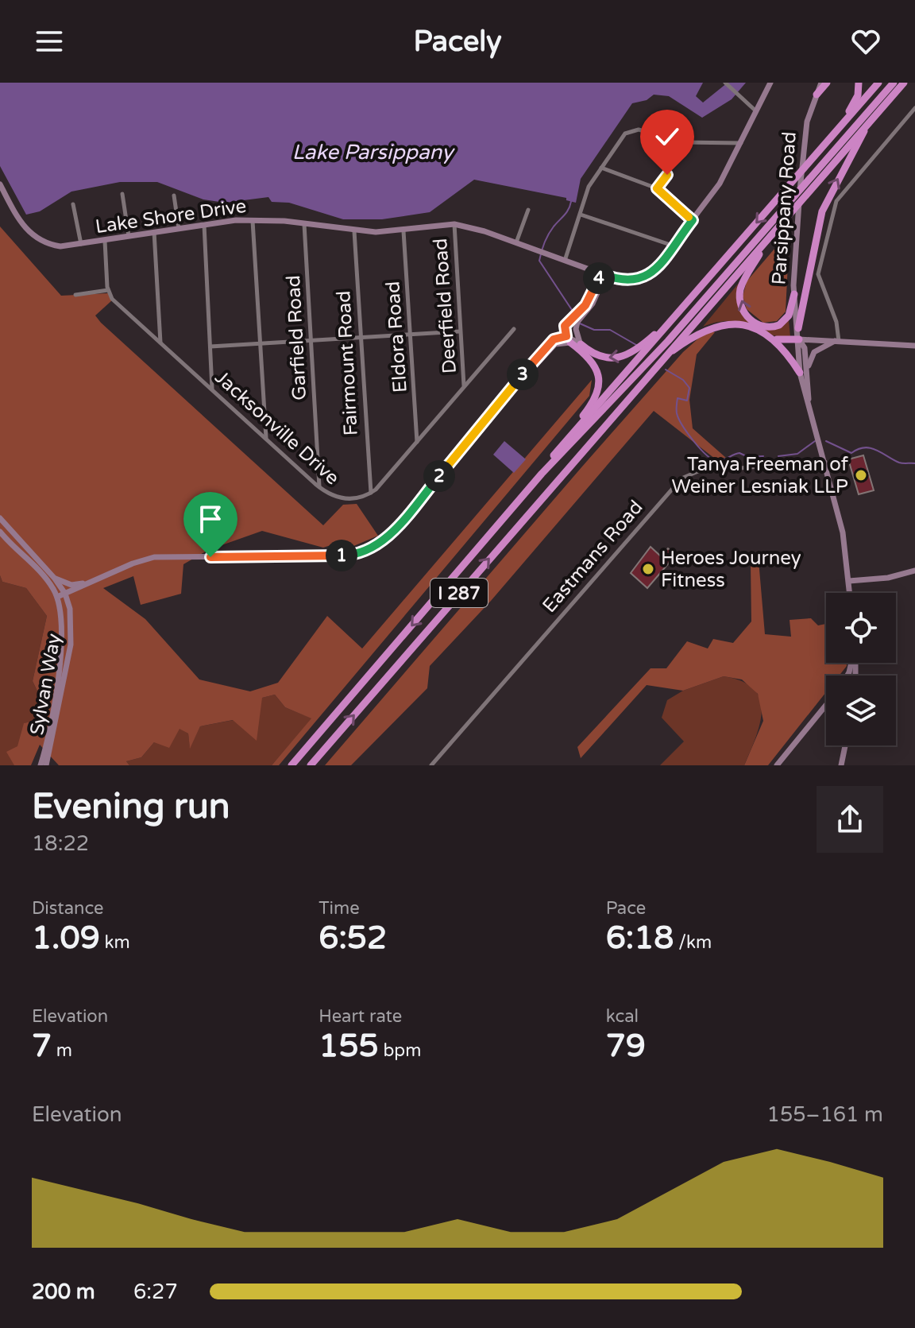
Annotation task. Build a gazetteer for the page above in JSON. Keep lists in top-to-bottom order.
{
  "streets": {
    "highway": ["I 287"],
    "street": [
      "Parsippany Road",
      "Lake Shore Drive",
      "Deerfield Road",
      "Eldora Road",
      "Garfield Road",
      "Fairmount Road",
      "Jacksonville Drive",
      "Eastmans Road",
      "Sylvan Way"
    ]
  },
  "crossings": [
    ["Parsippany Road", "Eastmans Road"],
    ["Lake Shore Drive", "Deerfield Road"],
    ["Lake Shore Drive", "Eldora Road"],
    ["Lake Shore Drive", "Garfield Road"],
    ["Lake Shore Drive", "Fairmount Road"],
    ["Garfield Road", "Jacksonville Drive"],
    ["Fairmount Road", "Jacksonville Drive"]
  ],
  "water": ["Lake Parsippany"],
  "places": ["Tanya Freeman of Weiner Lesniak LLP", "Heroes Journey Fitness"],
  "page": {
    "header": "Pacely",
    "pins": [
      "4",
      "3",
      "2",
      "1"
    ],
    "heading": ["Evening run", "18:22"],
    "stats": [
      ["Distance", "1.09 km"],
      ["Time", "6:52"],
      ["Pace", "6:18 /km"],
      ["Elevation", "7 m"],
      ["Heart rate", "155 bpm"],
      ["kcal", "79"]
    ],
    "chart": ["Elevation", "155–161 m"],
    "list": [
      {
        "name": "200 m",
        "note": "6:27"
      }
    ]
  }
}
